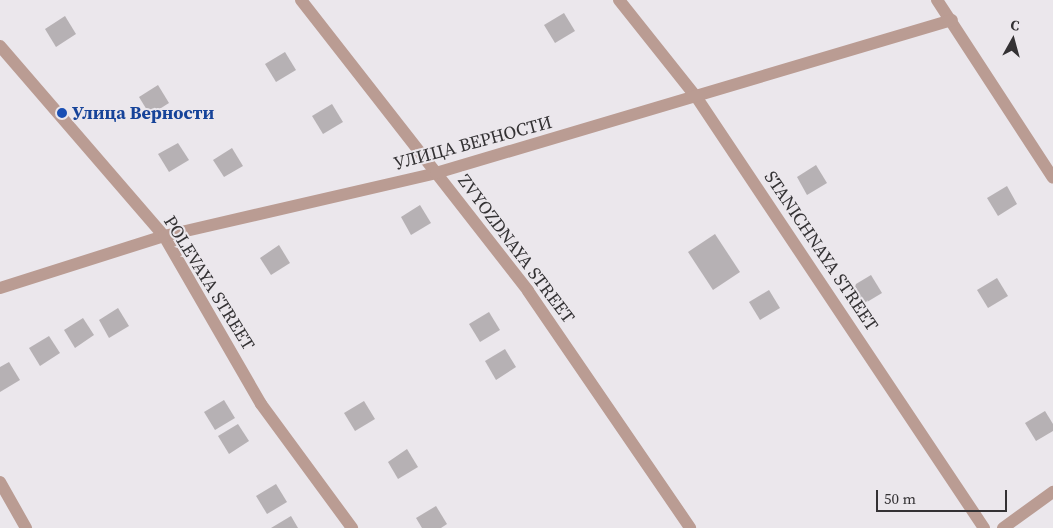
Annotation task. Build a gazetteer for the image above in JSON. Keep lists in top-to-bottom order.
{
  "streets": {
    "street": [
      "УЛИЦА ВЕРНОСТИ",
      "ZVYOZDNAYA STREET",
      "STANICHNAYA STREET",
      "POLEVAYA STREET"
    ]
  },
  "crossings": [
    ["УЛИЦА ВЕРНОСТИ", "ZVYOZDNAYA STREET"],
    ["УЛИЦА ВЕРНОСТИ", "STANICHNAYA STREET"],
    ["УЛИЦА ВЕРНОСТИ", "POLEVAYA STREET"]
  ],
  "places": ["Улица Верности"],
  "scale_bar": "50 m",
  "north": "top"
}
